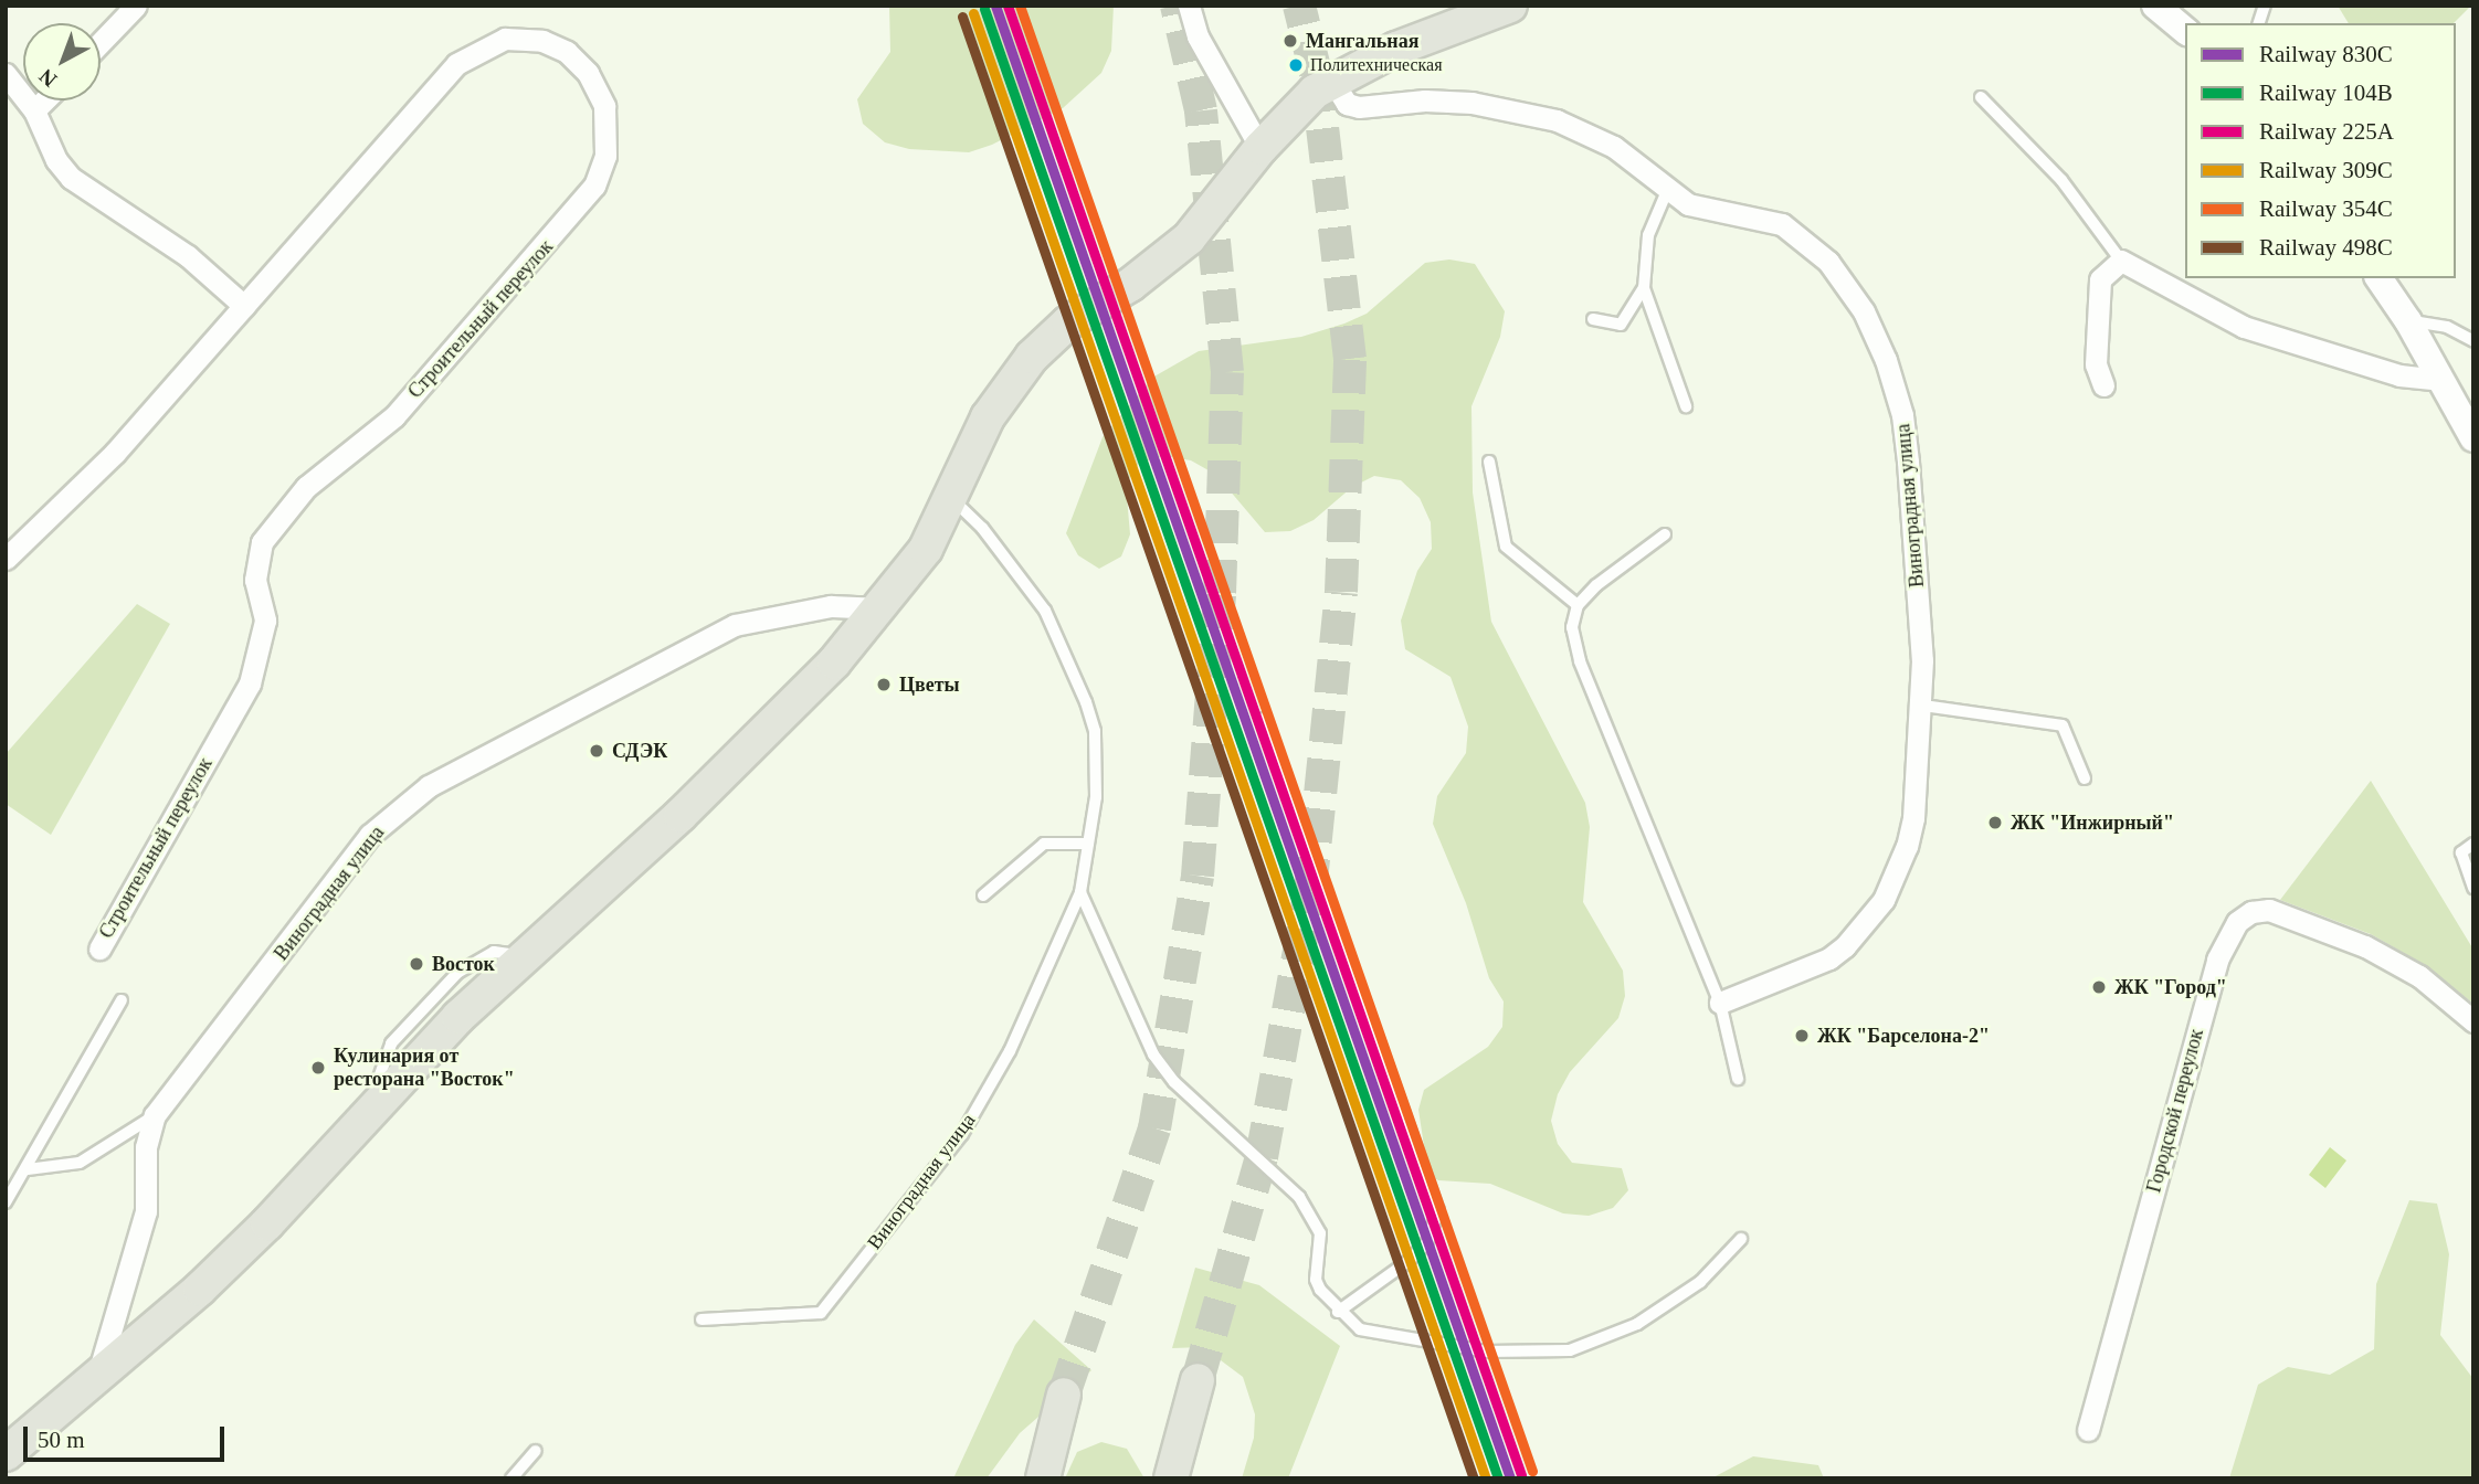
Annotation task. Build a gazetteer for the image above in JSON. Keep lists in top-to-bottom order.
{
  "streets": {
    "street": ["Строительный переулок", "Виноградная улица", "Городской переулок"]
  },
  "places": [
    "Мангальная",
    "Политехническая",
    "Цветы",
    "СДЭК",
    "ЖК \"Инжирный\"",
    "Восток",
    "ЖК \"Город\"",
    "ЖК \"Барселона-2\"",
    "Кулинария от ресторана \"Восток\""
  ],
  "lines": [
    "rail line 830С",
    "rail line 225А",
    "rail line 354С",
    "rail line 104В",
    "rail line 309С",
    "rail line 498С"
  ],
  "legend": [
    "Railway 830С",
    "Railway 104В",
    "Railway 225А",
    "Railway 309С",
    "Railway 354С",
    "Railway 498С"
  ],
  "scale_bar": "50 m",
  "north": "bottom left"
}
